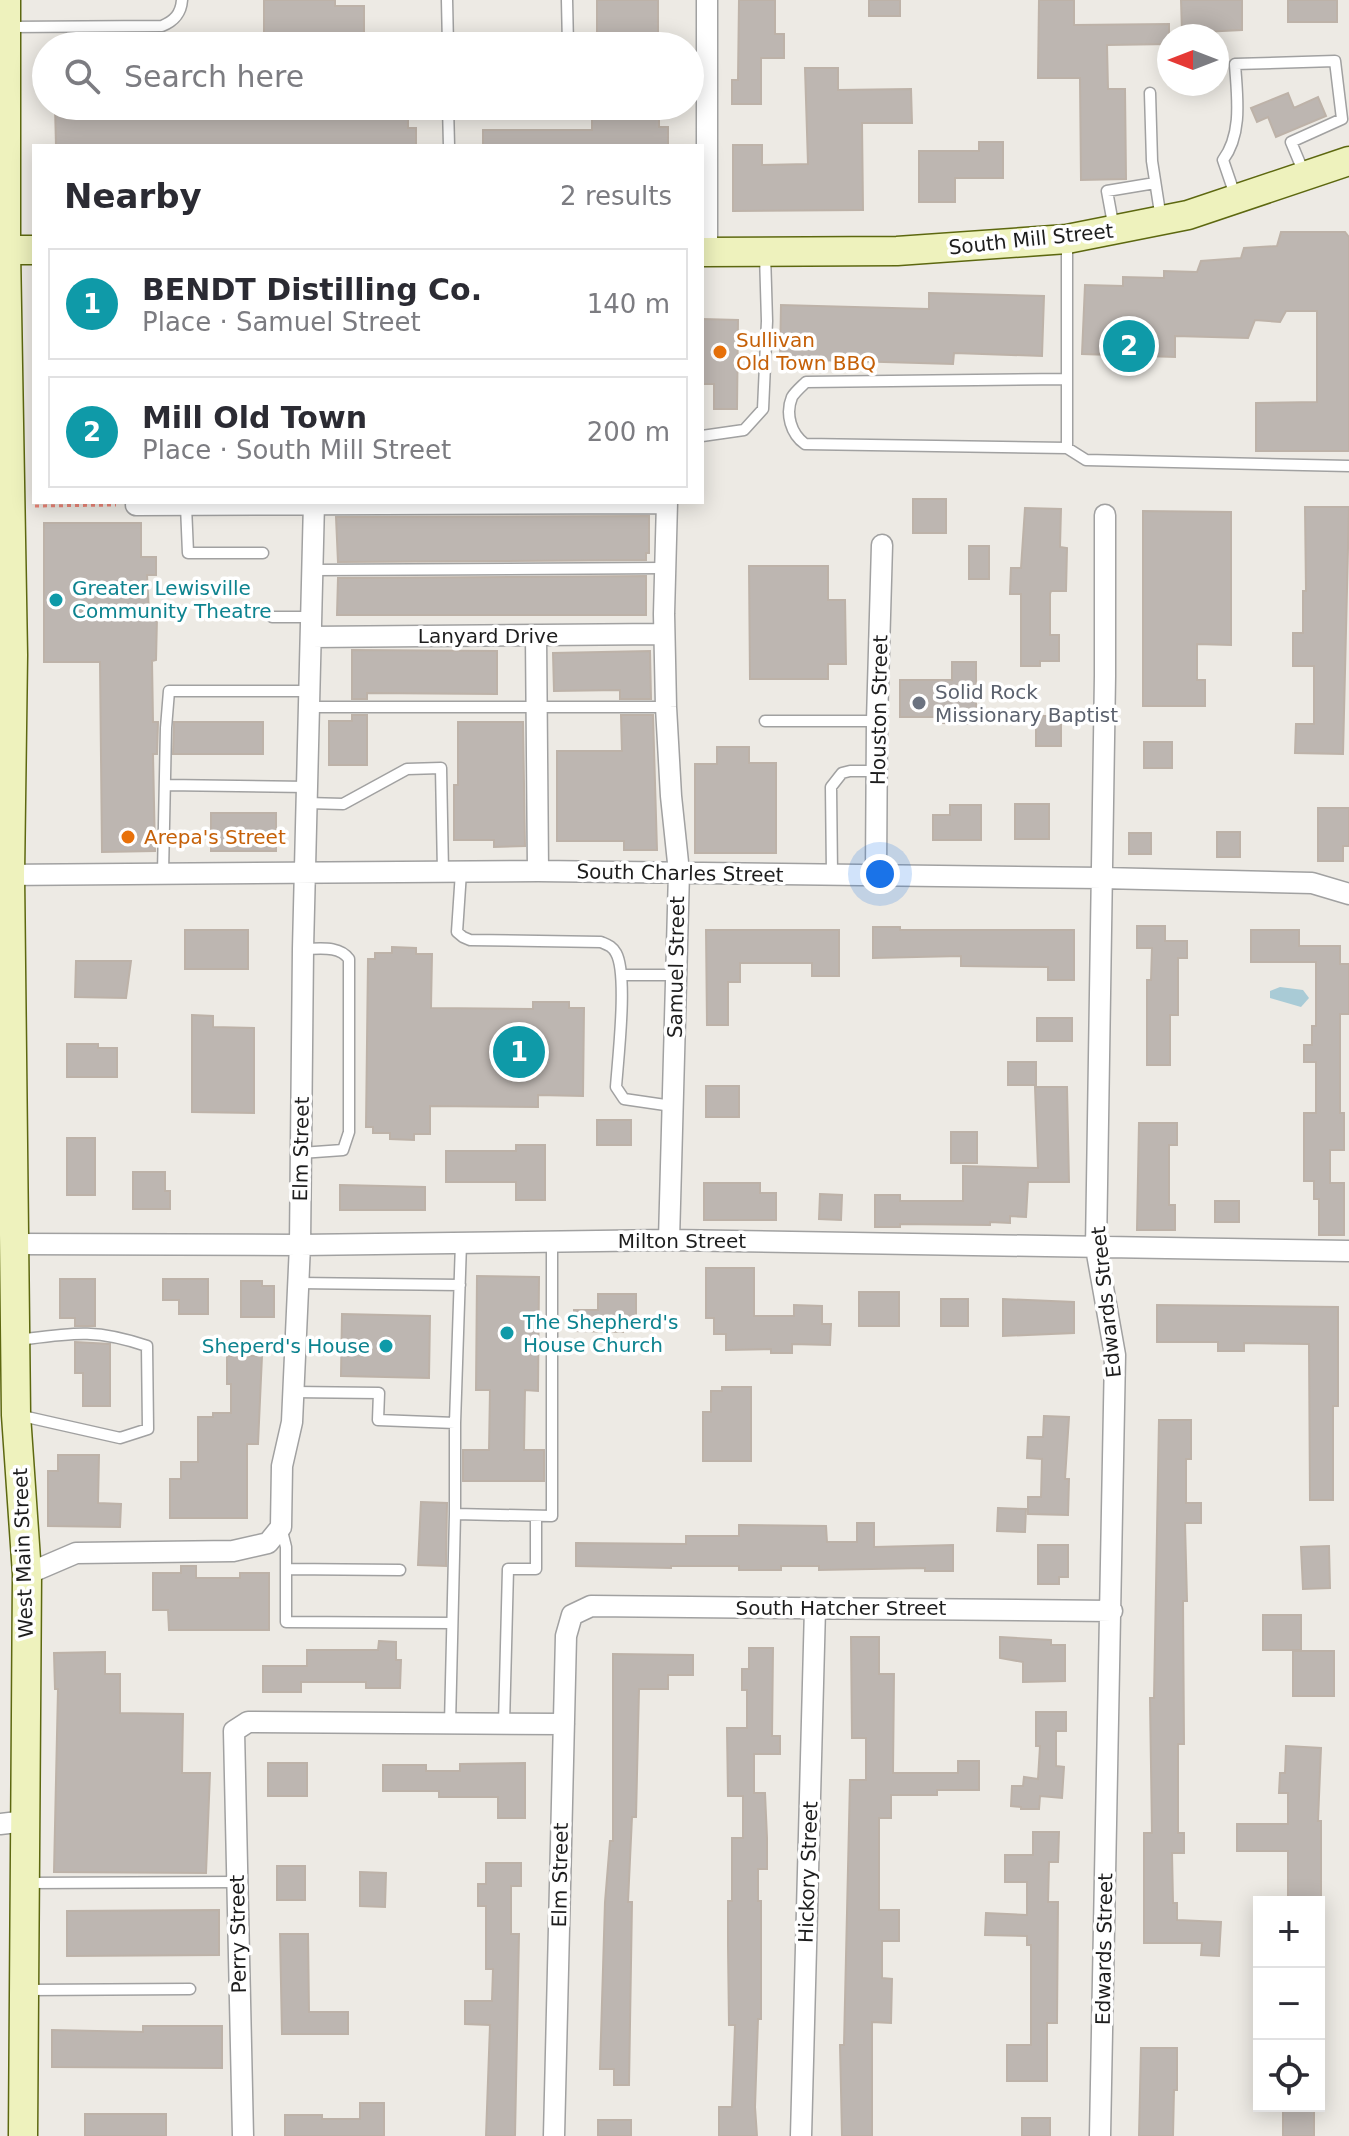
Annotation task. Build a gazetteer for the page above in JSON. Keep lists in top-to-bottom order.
{
  "streets": {
    "main road": ["South Mill Street", "West Main Street"],
    "street": [
      "Lanyard Drive",
      "Houston Street",
      "South Charles Street",
      "Samuel Street",
      "Elm Street",
      "Milton Street",
      "Edwards Street",
      "South Hatcher Street",
      "Hickory Street",
      "Perry Street"
    ]
  },
  "crossings": [
    ["Lanyard Drive", "Samuel Street"],
    ["Lanyard Drive", "Elm Street"],
    ["Houston Street", "South Charles Street"],
    ["South Charles Street", "Samuel Street"],
    ["South Charles Street", "Elm Street"],
    ["South Charles Street", "Edwards Street"],
    ["South Charles Street", "West Main Street"],
    ["Samuel Street", "Milton Street"],
    ["Elm Street", "Milton Street"],
    ["Elm Street", "South Hatcher Street"],
    ["Milton Street", "Edwards Street"],
    ["Milton Street", "West Main Street"],
    ["Edwards Street", "South Hatcher Street"],
    ["South Hatcher Street", "Hickory Street"]
  ],
  "places": [
    "Sullivan Old Town BBQ",
    "Greater Lewisville Community Theatre",
    "Solid Rock Missionary Baptist",
    "Arepa's Street",
    "The Shepherd's House Church",
    "Sheperd's House"
  ],
  "north": "left",
  "page": {
    "search": "Search here",
    "heading": ["Nearby", "2 results"],
    "list": [
      {
        "mark": "1",
        "name": "BENDT Distilling Co.",
        "note": "Place · Samuel Street",
        "value": "140 m"
      },
      {
        "mark": "2",
        "name": "Mill Old Town",
        "note": "Place · South Mill Street",
        "value": "200 m"
      }
    ],
    "pins": ["2", "1"],
    "map_buttons": ["+", "−"]
  }
}
